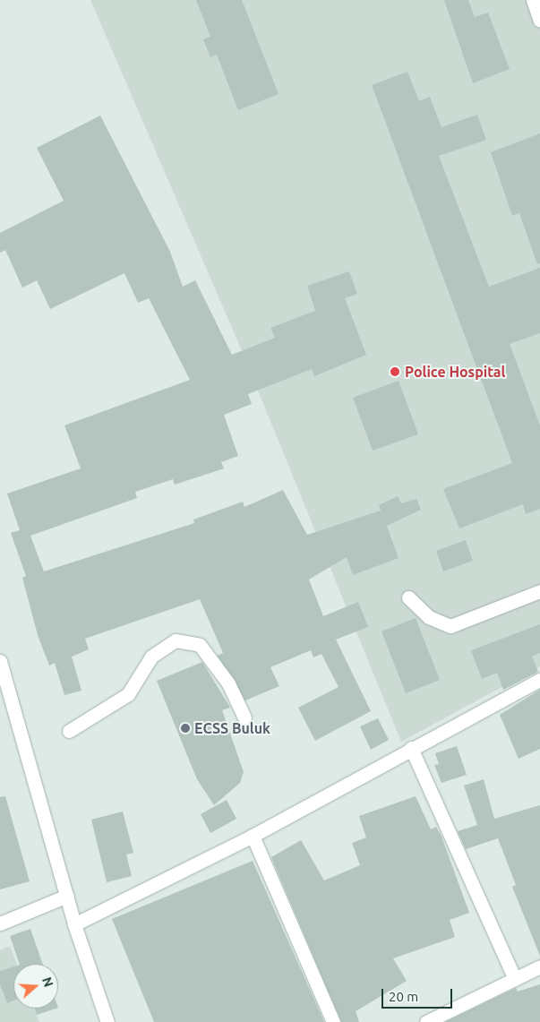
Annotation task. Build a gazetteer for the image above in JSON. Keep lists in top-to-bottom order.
{
  "places": ["Police Hospital", "ECSS Buluk"],
  "scale_bar": "20 m",
  "north": "right"
}
